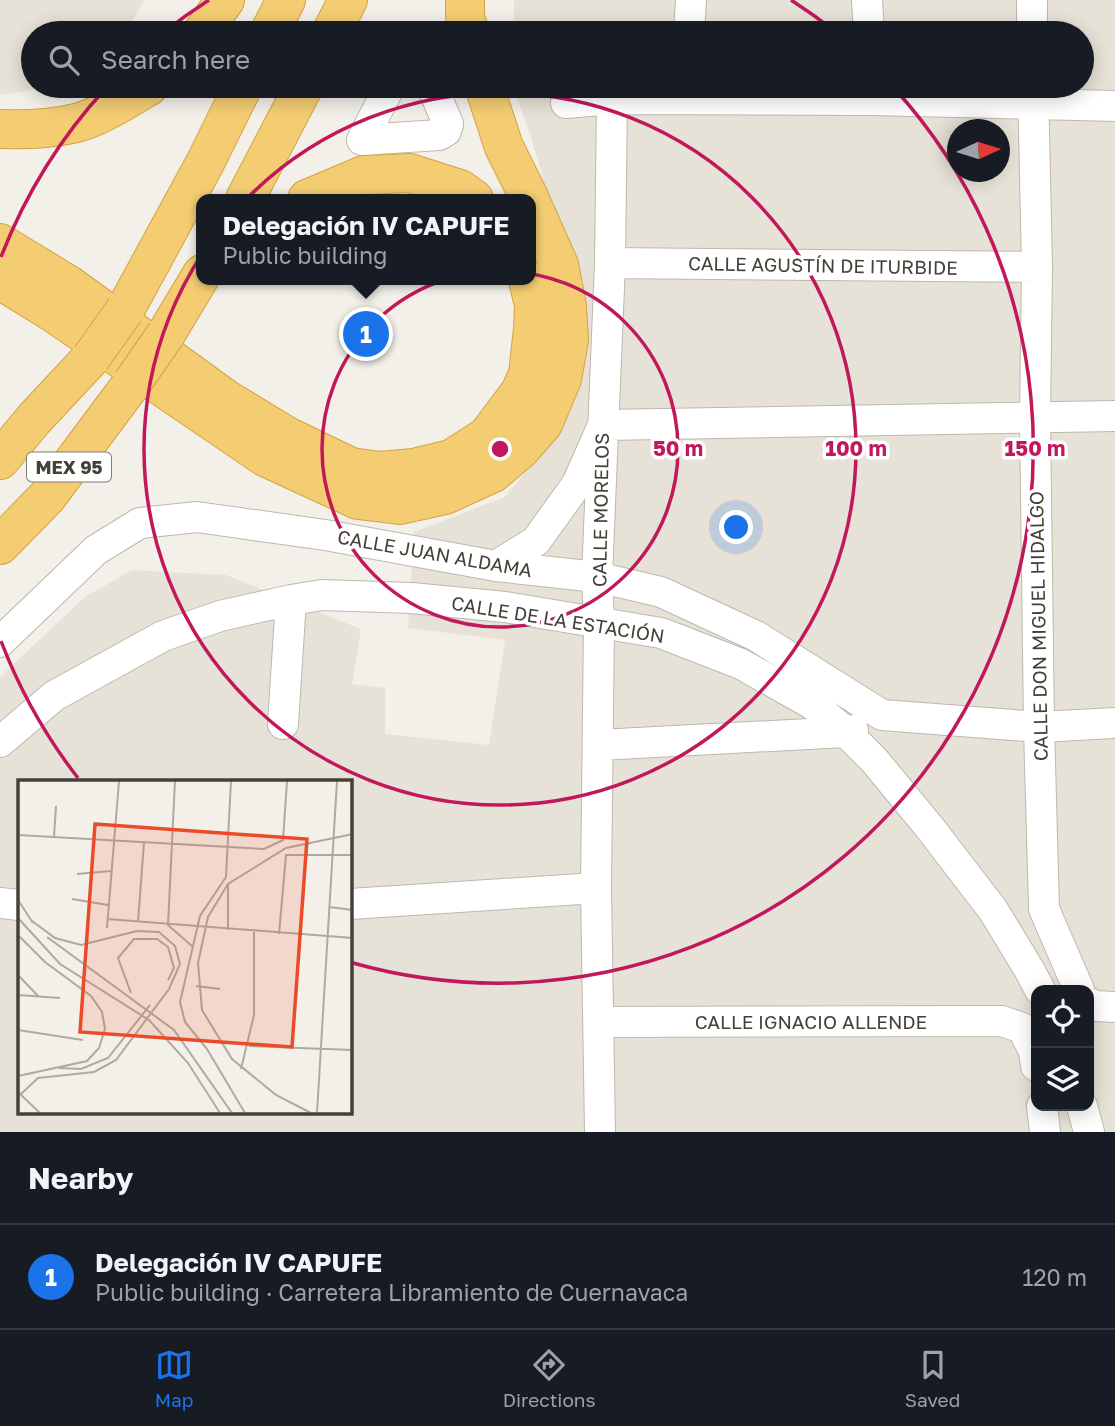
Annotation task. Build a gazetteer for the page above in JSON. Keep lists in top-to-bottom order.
{
  "streets": {
    "highway": ["MEX 95"],
    "street": [
      "CALLE AGUSTÍN DE ITURBIDE",
      "CALLE MORELOS",
      "CALLE JUAN ALDAMA",
      "CALLE DE LA ESTACIÓN",
      "CALLE DON MIGUEL HIDALGO",
      "CALLE IGNACIO ALLENDE"
    ]
  },
  "crossings": [
    ["CALLE AGUSTÍN DE ITURBIDE", "CALLE MORELOS"],
    ["CALLE AGUSTÍN DE ITURBIDE", "CALLE DON MIGUEL HIDALGO"],
    ["CALLE MORELOS", "CALLE JUAN ALDAMA"],
    ["CALLE MORELOS", "CALLE DE LA ESTACIÓN"],
    ["CALLE MORELOS", "CALLE IGNACIO ALLENDE"],
    ["CALLE JUAN ALDAMA", "CALLE DON MIGUEL HIDALGO"]
  ],
  "north": "right",
  "page": {
    "search": "Search here",
    "popup": ["Delegación IV CAPUFE", "Public building"],
    "pins": "1",
    "heading": "Nearby",
    "list": [
      {
        "mark": "1",
        "name": "Delegación IV CAPUFE",
        "note": "Public building · Carretera Libramiento de Cuernavaca",
        "value": "120 m"
      }
    ],
    "nav": ["Map", "Directions", "Saved"]
  },
  "rings": ["50 m", "100 m", "150 m"]
}
